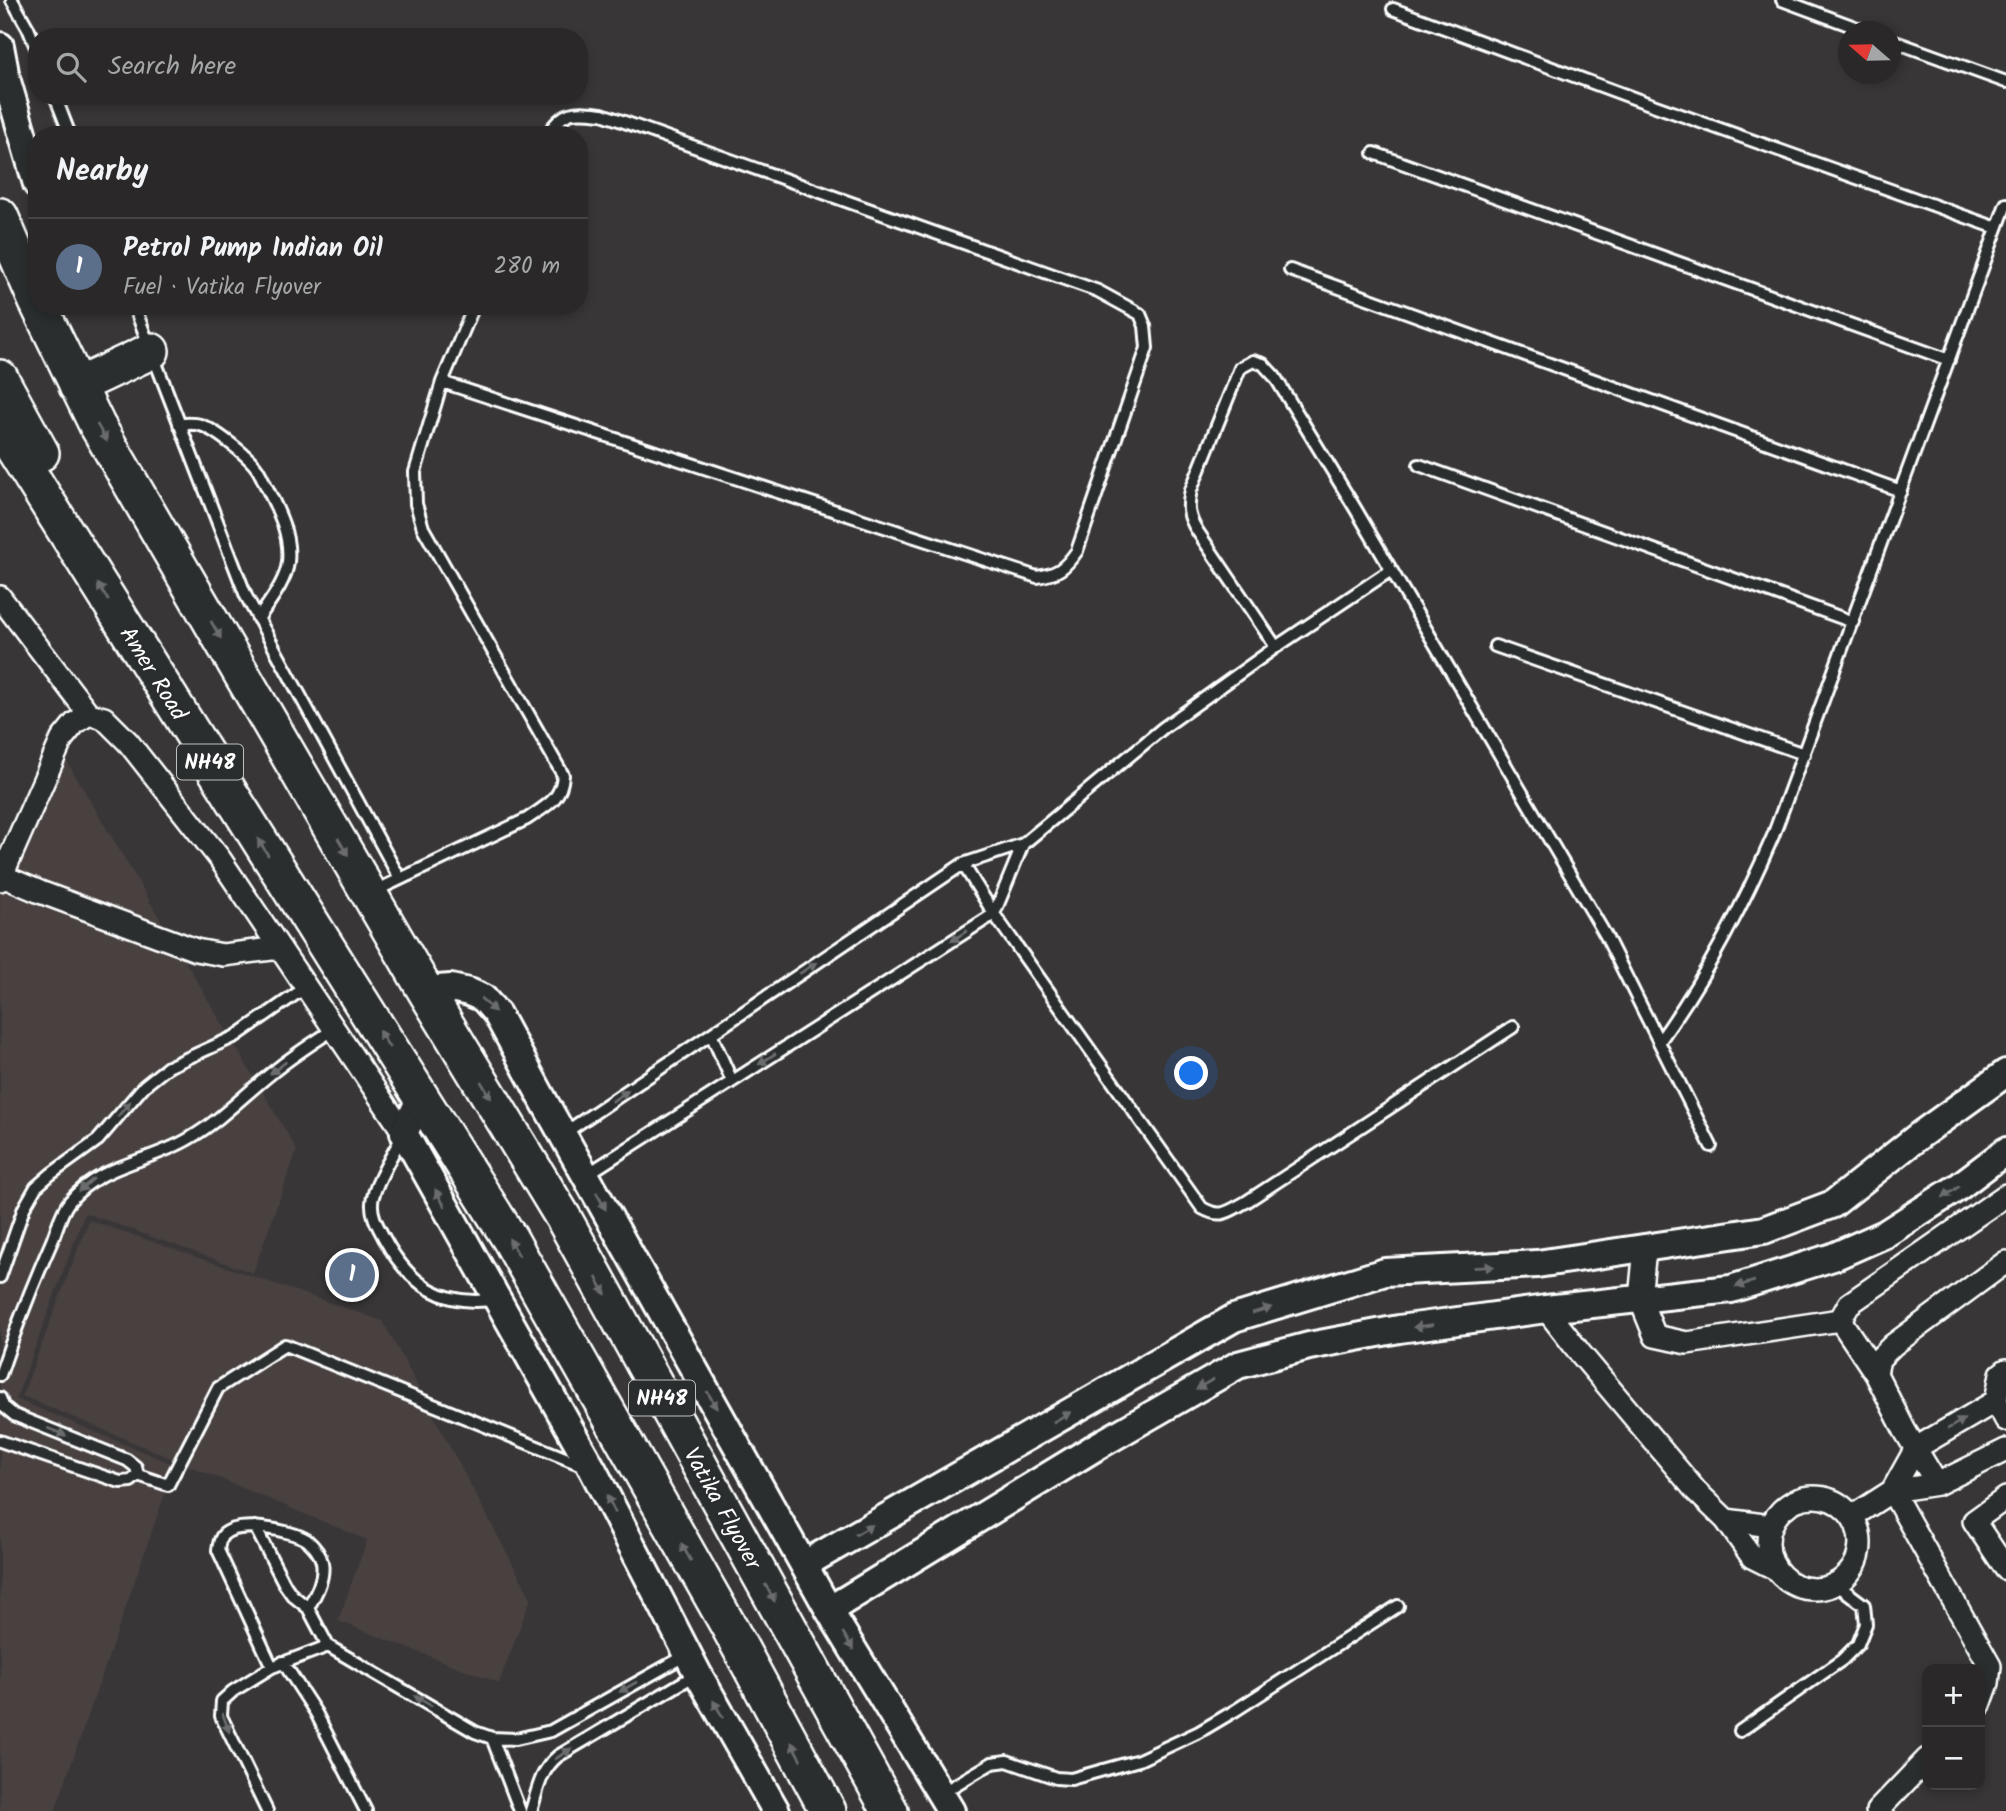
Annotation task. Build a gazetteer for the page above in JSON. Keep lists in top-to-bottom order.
{
  "streets": {
    "highway": ["Amer Road", "NH48", "Vatika Flyover"]
  },
  "crossings": [
    ["Amer Road", "NH48"],
    ["NH48", "Vatika Flyover"]
  ],
  "north": "left",
  "page": {
    "search": "Search here",
    "heading": "Nearby",
    "list": [
      {
        "mark": "1",
        "name": "Petrol Pump Indian Oil",
        "note": "Fuel · Vatika Flyover",
        "value": "280 m"
      }
    ],
    "pins": "1",
    "map_buttons": ["+", "−"]
  }
}
